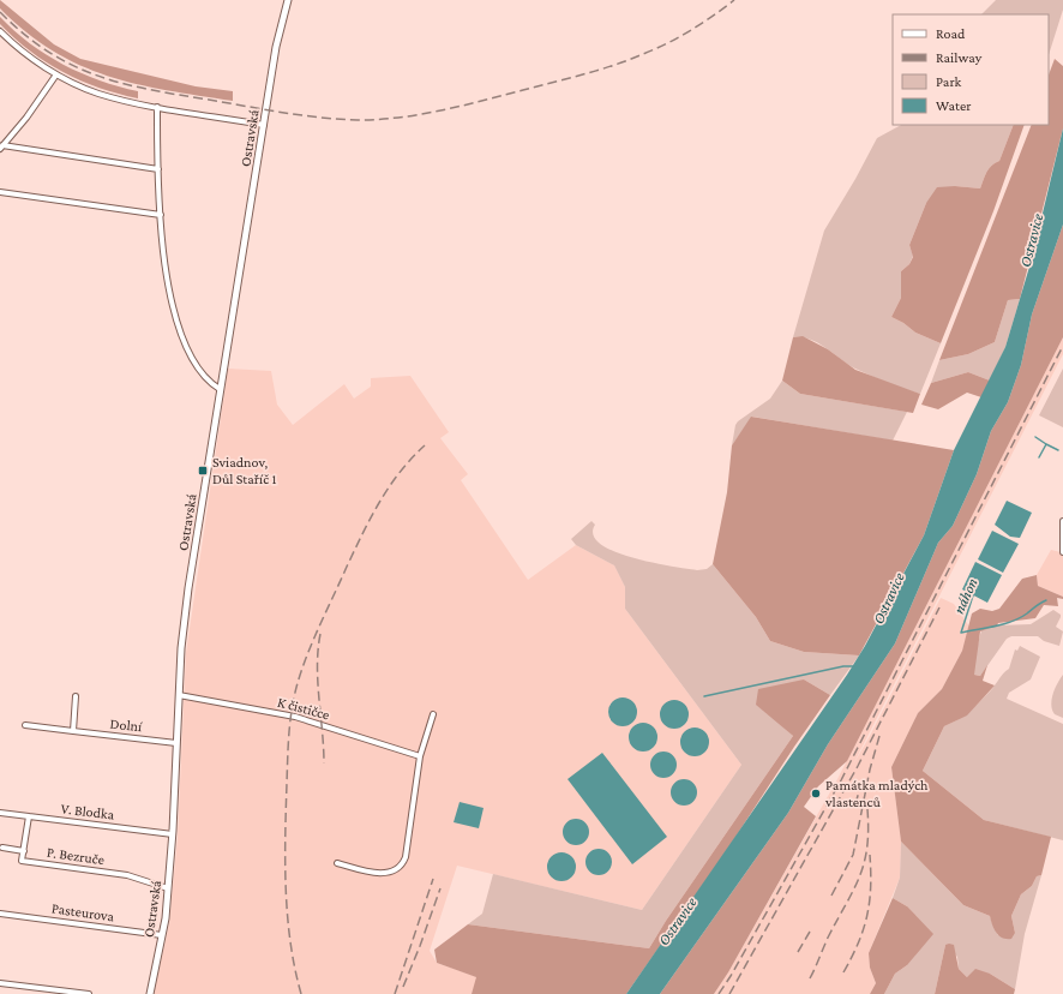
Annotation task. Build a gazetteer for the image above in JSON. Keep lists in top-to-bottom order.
{
  "streets": {
    "street": [
      "Ostravská",
      "K čističce",
      "Dolní",
      "V. Blodka",
      "P. Bezruče",
      "Pasteurova"
    ]
  },
  "crossings": [
    ["Ostravská", "K čističce"],
    ["Ostravská", "Dolní"],
    ["Ostravská", "V. Blodka"],
    ["Ostravská", "P. Bezruče"],
    ["Ostravská", "Pasteurova"]
  ],
  "water": ["Ostravice", "náhon"],
  "places": {
    "transit": ["Sviadnov, Důl Staříč 1"],
    "other": ["Památka mladých vlastenců"]
  },
  "legend": [
    "Road",
    "Railway",
    "Park",
    "Water"
  ]
}
